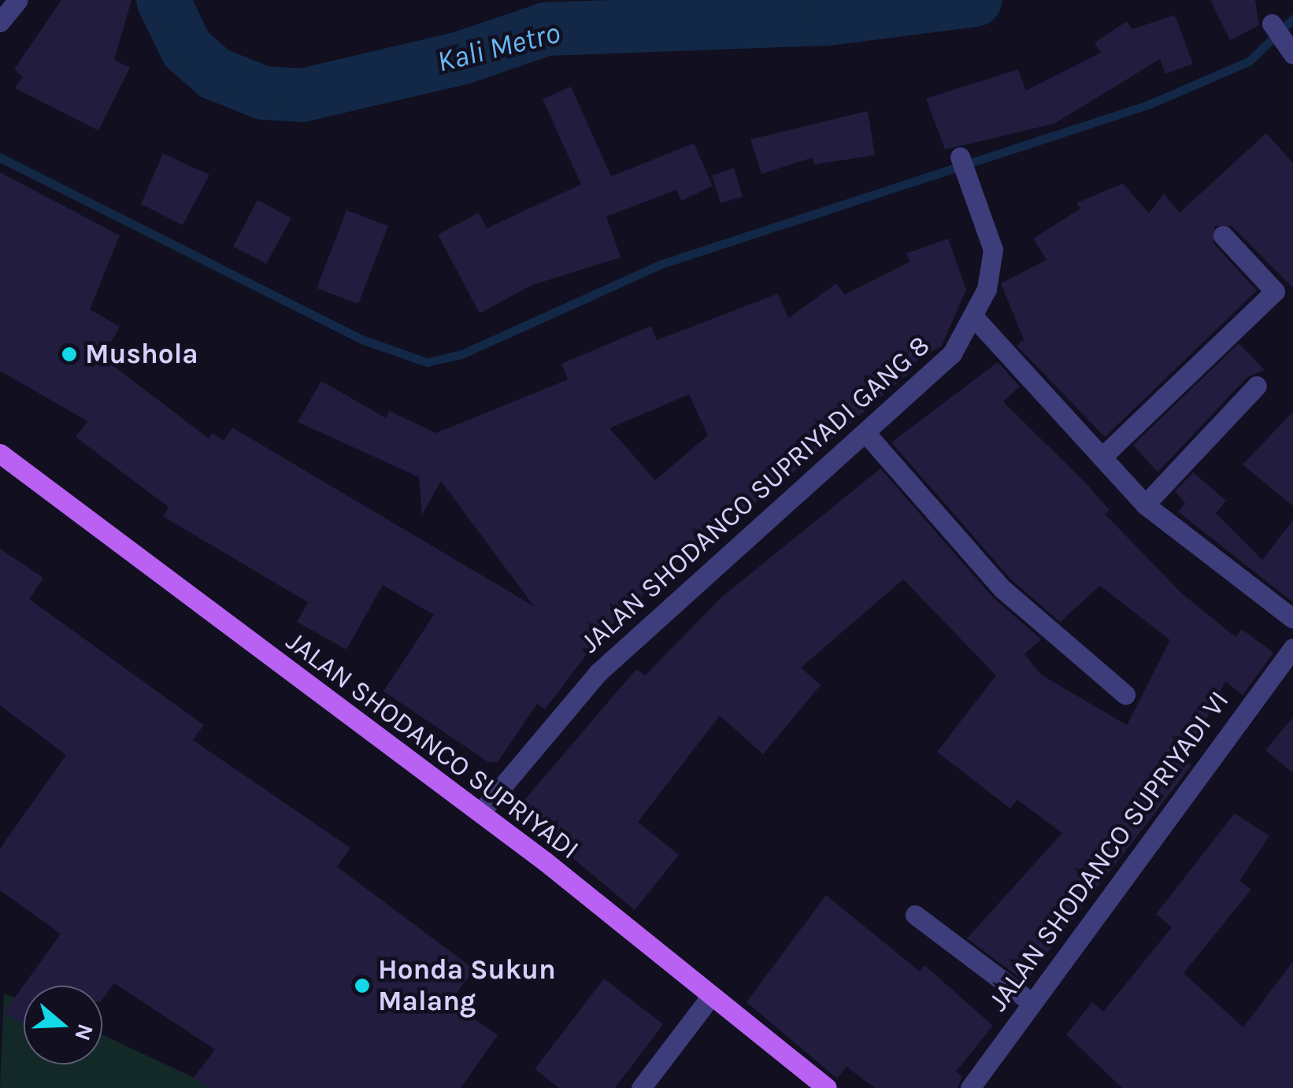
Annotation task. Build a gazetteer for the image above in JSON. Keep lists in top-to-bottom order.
{
  "streets": {
    "main road": ["JALAN SHODANCO SUPRIYADI"],
    "street": ["JALAN SHODANCO SUPRIYADI GANG 8", "JALAN SHODANCO SUPRIYADI VI"]
  },
  "crossings": [
    ["JALAN SHODANCO SUPRIYADI GANG 8", "JALAN SHODANCO SUPRIYADI"]
  ],
  "water": ["Kali Metro"],
  "places": ["Mushola", "Honda Sukun Malang"],
  "north": "right"
}
